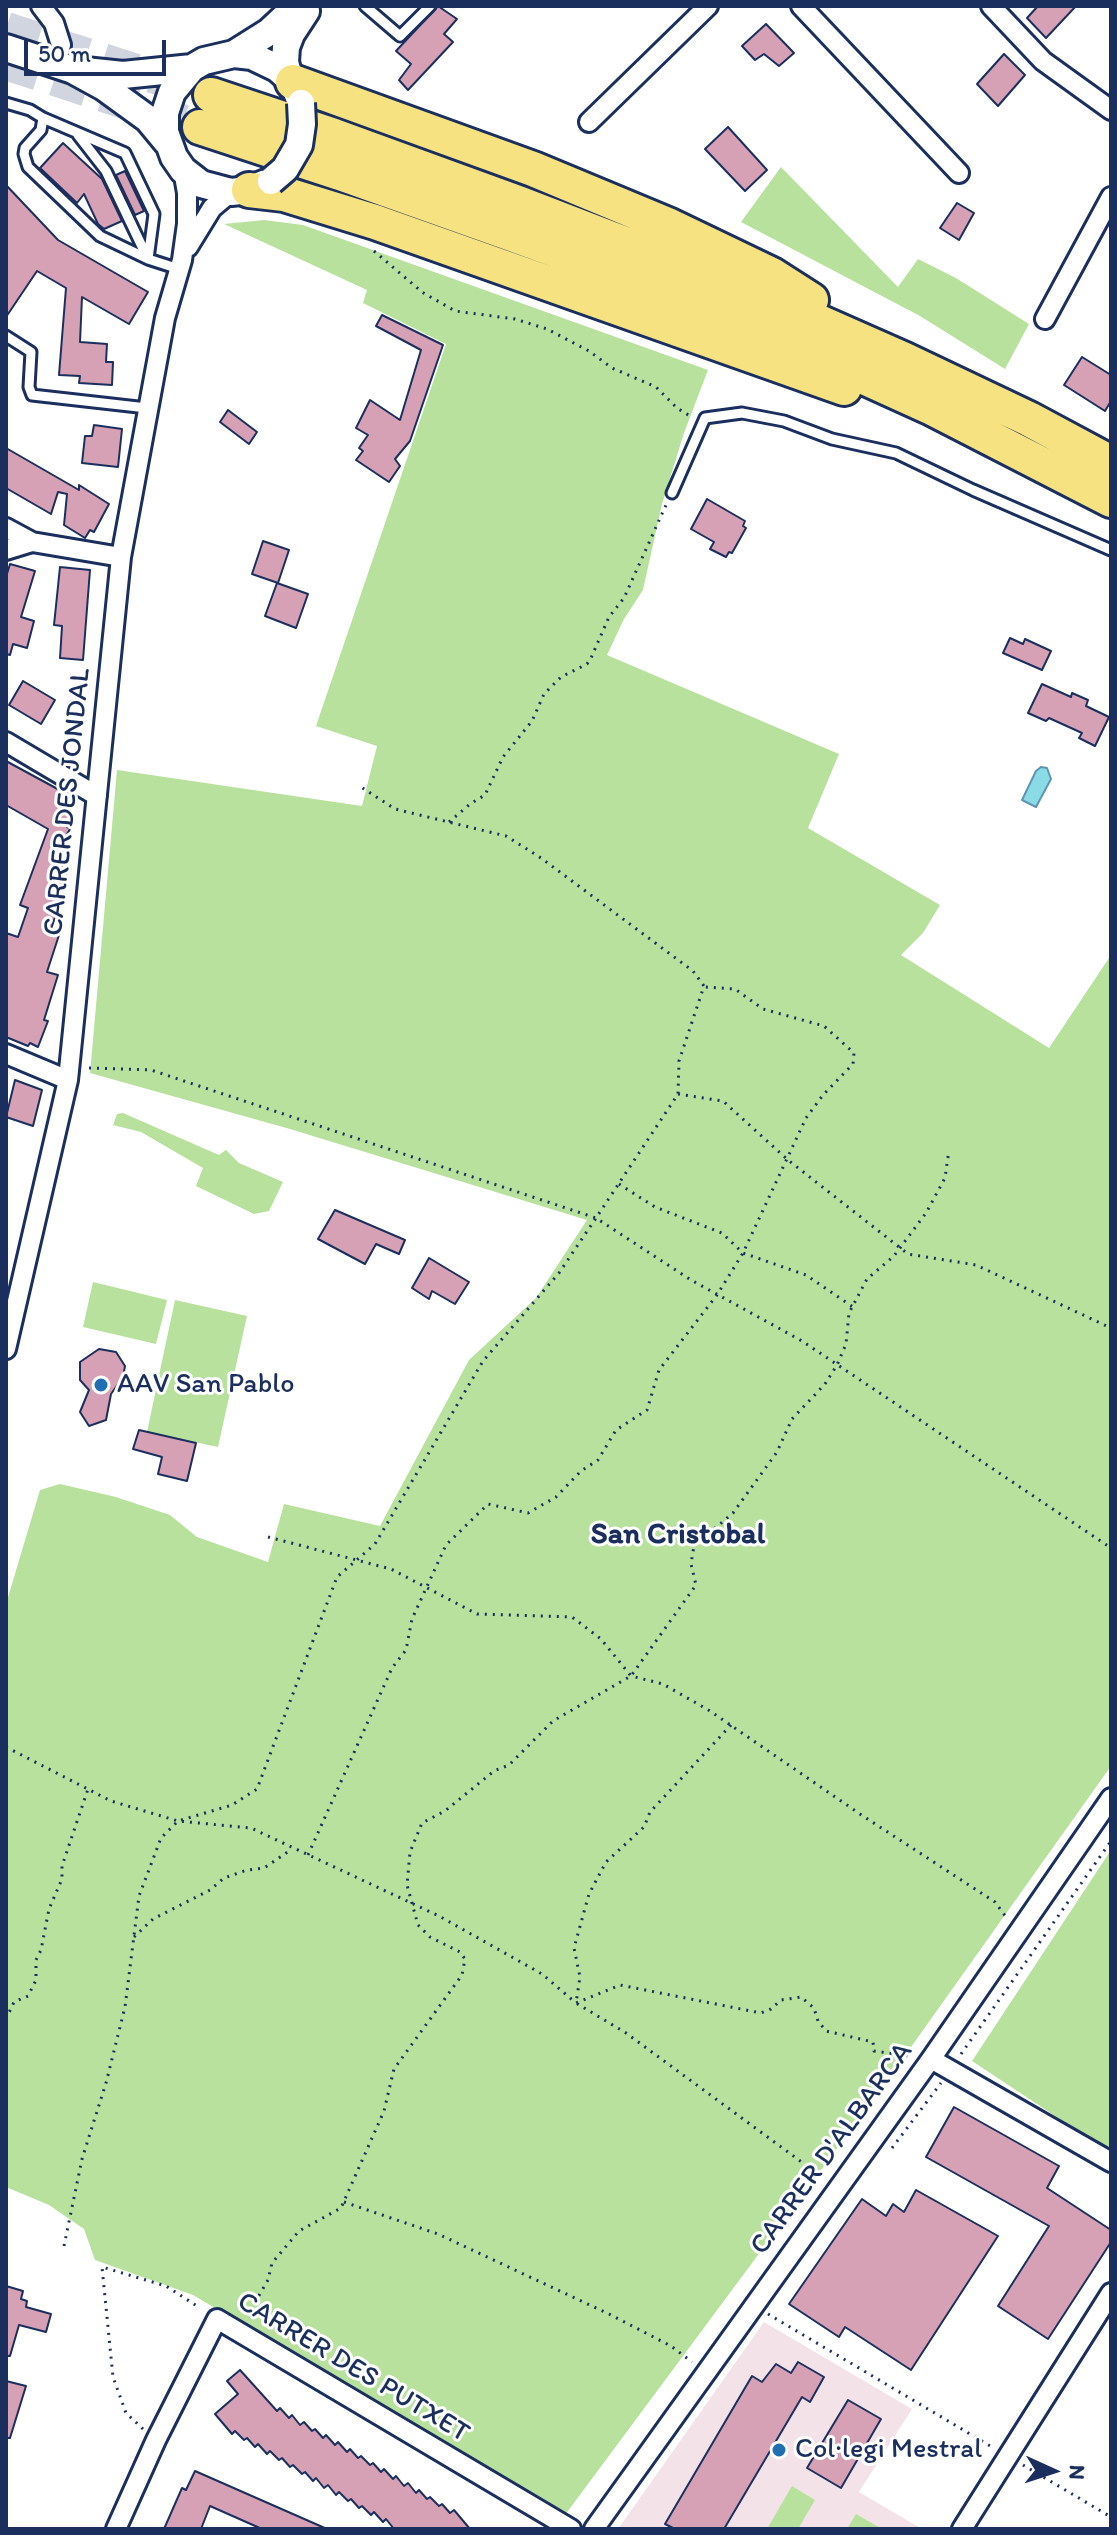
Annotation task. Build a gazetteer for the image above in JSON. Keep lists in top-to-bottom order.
{
  "streets": {
    "street": ["CARRER DES JONDAL", "CARRER D'ALBARCA", "CARRER DES PUTXET"]
  },
  "districts": ["San Cristobal"],
  "places": ["AAV San Pablo", "Col·legi Mestral"],
  "scale_bar": "50 m",
  "north": "right"
}
